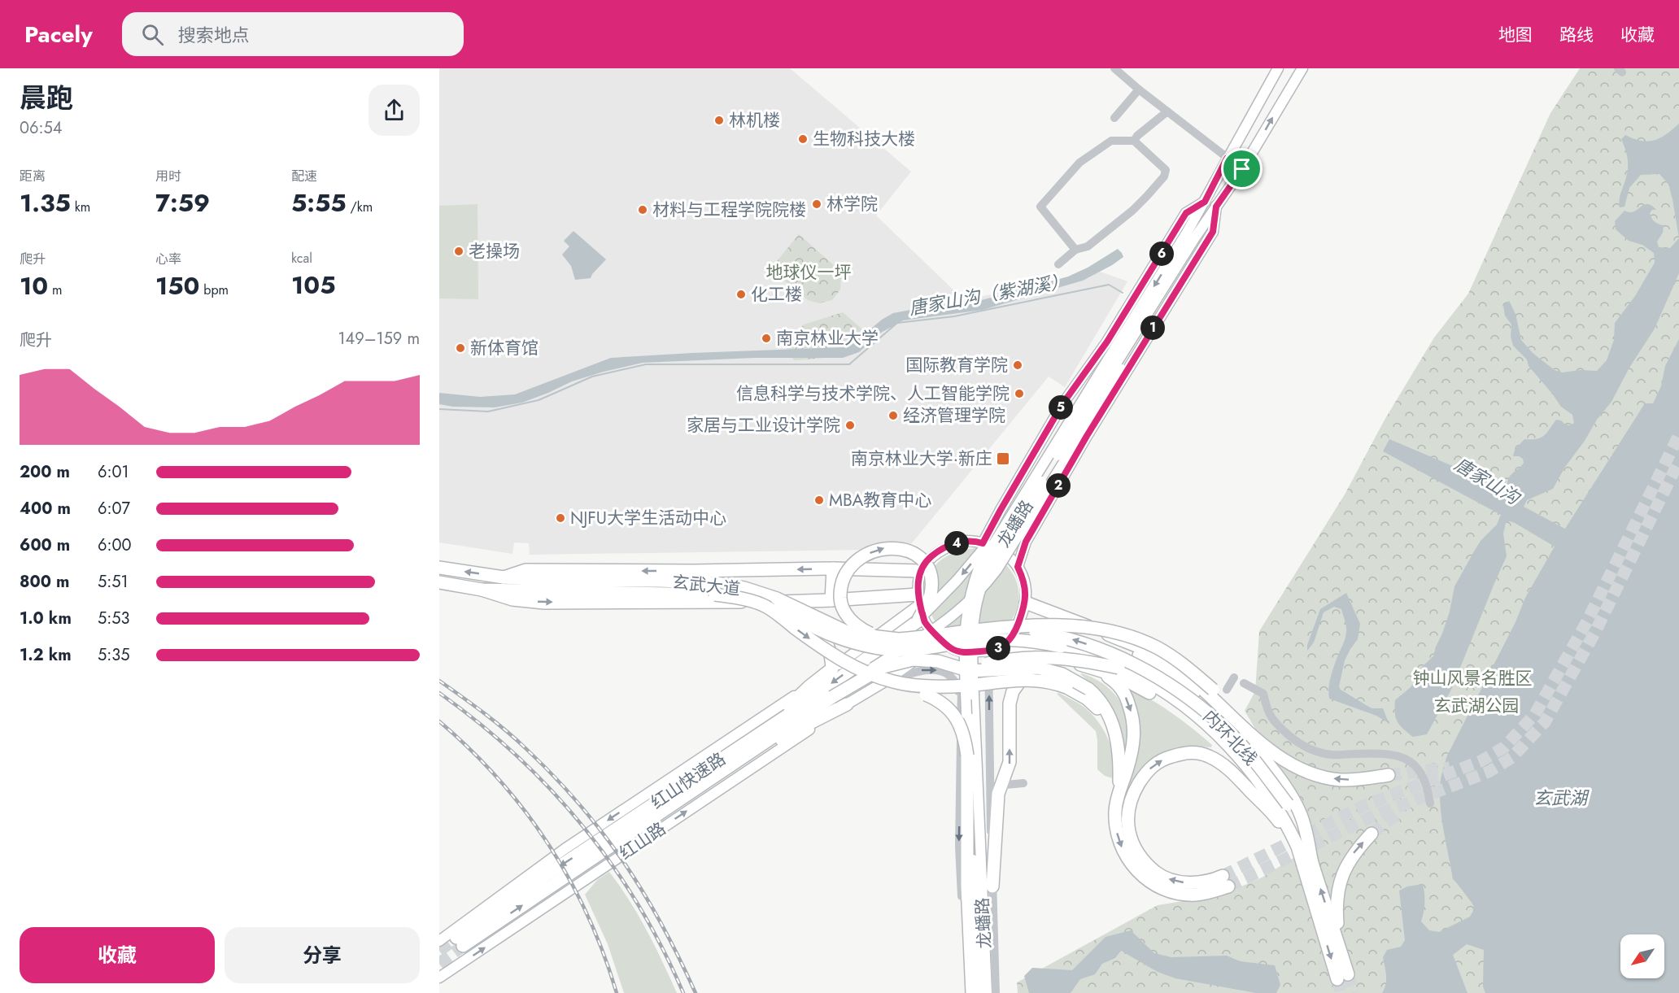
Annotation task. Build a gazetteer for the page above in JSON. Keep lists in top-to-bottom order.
{
  "streets": {
    "highway": ["玄武大道", "内环北线", "红山快速路"],
    "main road": ["龙蟠路", "红山路"]
  },
  "crossings": [
    ["龙蟠路", "红山路"],
    ["玄武大道", "内环北线"]
  ],
  "water": ["唐家山沟（紫湖溪）", "唐家山沟", "玄武湖"],
  "parks": ["地球仪一坪", "钟山风景名胜区", "玄武湖公园"],
  "places": {
    "other": [
      "林机楼",
      "生物科技大楼",
      "林学院",
      "材料与工程学院院楼",
      "老操场",
      "化工楼",
      "南京林业大学",
      "新体育馆",
      "国际教育学院",
      "信息科学与技术学院、人工智能学院",
      "经济管理学院",
      "家居与工业设计学院",
      "MBA教育中心",
      "NJFU大学生活动中心"
    ],
    "transit": ["南京林业大学·新庄"]
  },
  "north": "bottom left",
  "page": {
    "header": "Pacely",
    "search": "搜索地点",
    "nav": ["地图", "路线", "收藏"],
    "heading": ["晨跑", "06:54"],
    "stats": [
      ["距离", "1.35 km"],
      ["用时", "7:59"],
      ["配速", "5:55 /km"],
      ["爬升", "10 m"],
      ["心率", "150 bpm"],
      ["kcal", "105"]
    ],
    "pins": [
      "6",
      "1",
      "5",
      "2",
      "4",
      "3"
    ],
    "chart": ["爬升", "149–159 m"],
    "list": [
      {
        "name": "200 m",
        "note": "6:01"
      },
      {
        "name": "400 m",
        "note": "6:07"
      },
      {
        "name": "600 m",
        "note": "6:00"
      },
      {
        "name": "800 m",
        "note": "5:51"
      },
      {
        "name": "1.0 km",
        "note": "5:53"
      },
      {
        "name": "1.2 km",
        "note": "5:35"
      }
    ],
    "buttons": ["收藏", "分享"]
  }
}
